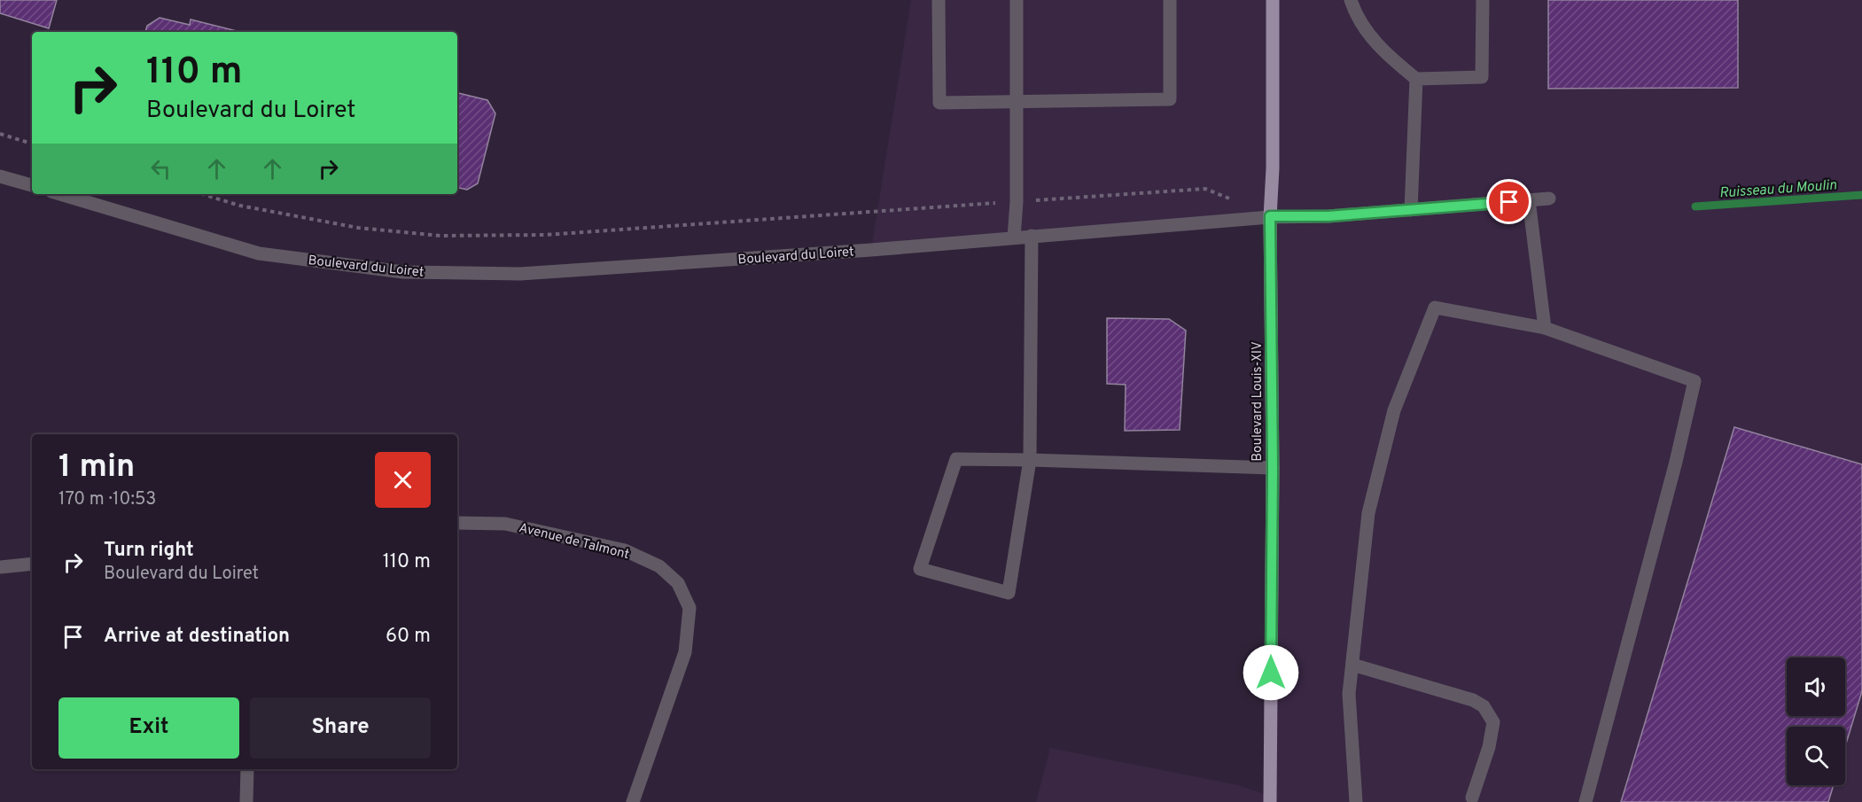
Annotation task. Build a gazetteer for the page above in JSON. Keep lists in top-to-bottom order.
{
  "streets": {
    "main road": ["Boulevard Louis-XIV"],
    "street": ["Boulevard du Loiret", "Avenue de Talmont"]
  },
  "crossings": [
    ["Boulevard du Loiret", "Boulevard Louis-XIV"]
  ],
  "water": ["Ruisseau du Moulin"],
  "page": {
    "turn": ["110 m", "Boulevard du Loiret"],
    "heading": ["1 min", "170 m · 10:53"],
    "list": [
      {
        "name": "Turn right",
        "note": "Boulevard du Loiret",
        "value": "110 m"
      },
      {
        "name": "Arrive at destination",
        "value": "60 m"
      }
    ],
    "buttons": ["Exit", "Share"]
  }
}
